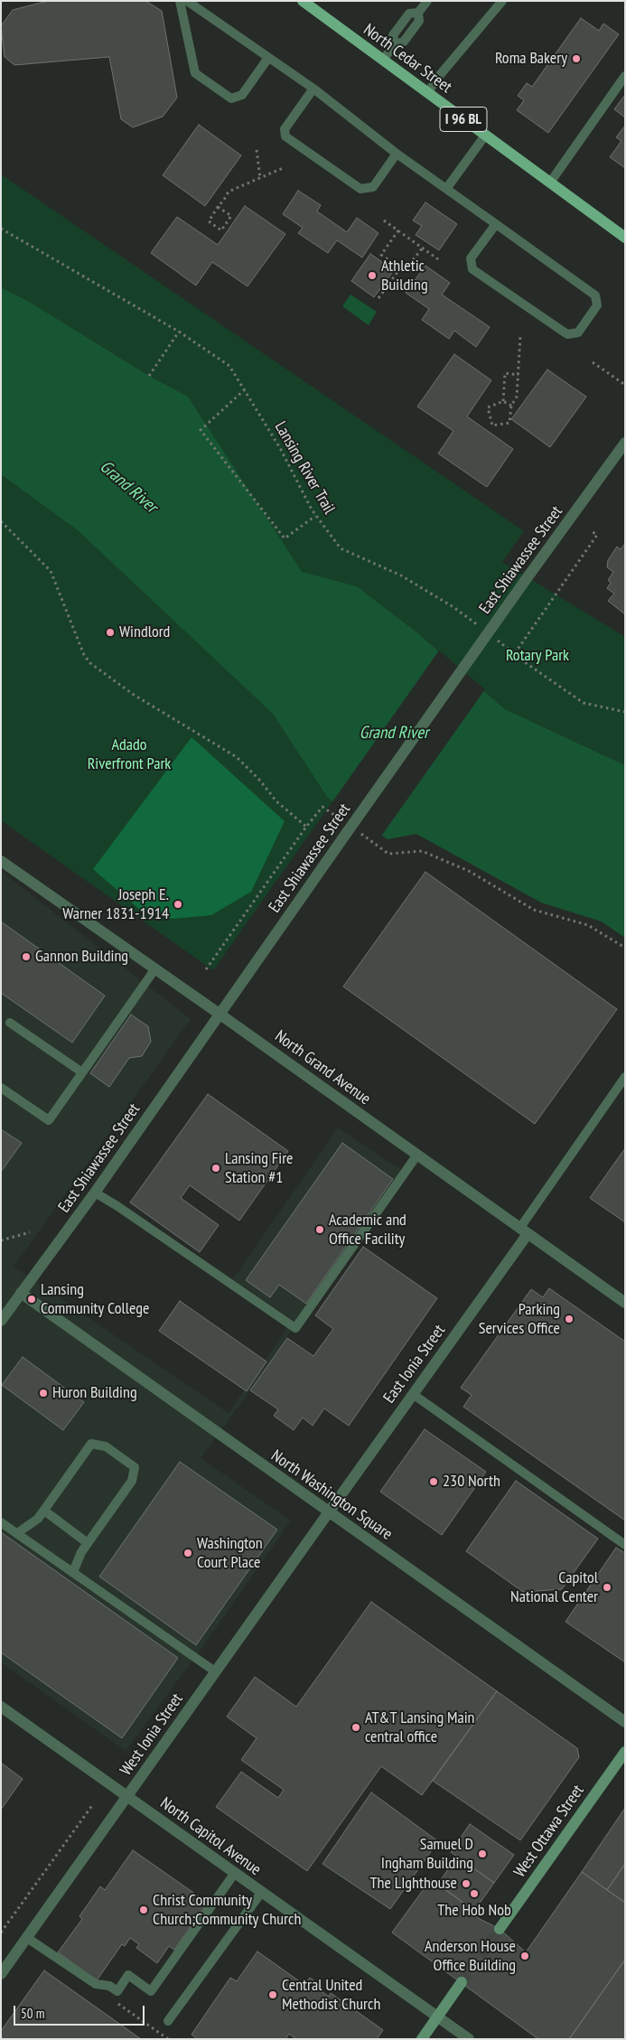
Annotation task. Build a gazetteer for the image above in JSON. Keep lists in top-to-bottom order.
{
  "streets": {
    "main road": ["North Cedar Street", "I 96 BL", "West Ottawa Street"],
    "street": [
      "East Shiawassee Street",
      "North Grand Avenue",
      "East Ionia Street",
      "North Washington Square",
      "West Ionia Street",
      "North Capitol Avenue"
    ],
    "path": ["Lansing River Trail"]
  },
  "crossings": [
    ["East Shiawassee Street", "North Grand Avenue"],
    ["East Shiawassee Street", "North Washington Square"],
    ["North Grand Avenue", "East Ionia Street"],
    ["East Ionia Street", "North Washington Square"],
    ["East Ionia Street", "West Ionia Street"],
    ["North Washington Square", "West Ionia Street"],
    ["West Ionia Street", "North Capitol Avenue"]
  ],
  "water": ["Grand River"],
  "parks": ["Rotary Park", "Adado Riverfront Park"],
  "places": [
    "Roma Bakery",
    "Athletic Building",
    "Windlord",
    "Joseph E. Warner 1831-1914",
    "Gannon Building",
    "Lansing Fire Station #1",
    "Academic and Office Facility",
    "Lansing Community College",
    "Parking Services Office",
    "Huron Building",
    "230 North",
    "Washington Court Place",
    "Capitol National Center",
    "AT&T Lansing Main central office",
    "Samuel D Ingham Building",
    "The LIghthouse",
    "The Hob Nob",
    "Christ Community Church;Community Church",
    "Anderson House Office Building",
    "Central United Methodist Church"
  ],
  "scale_bar": "50 m"
}
